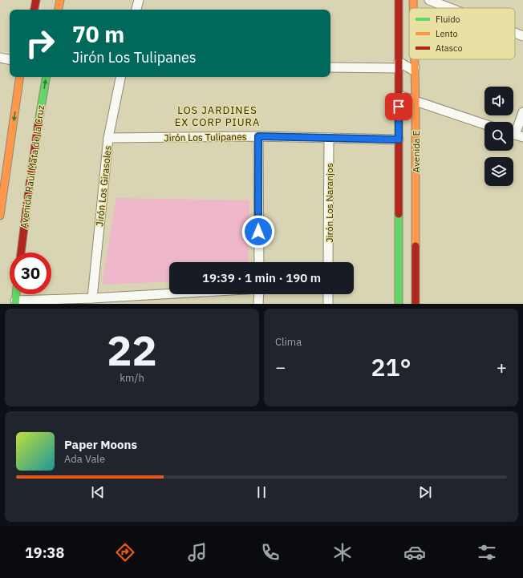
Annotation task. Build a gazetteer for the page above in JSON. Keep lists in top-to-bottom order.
{
  "streets": {
    "street": [
      "Jirón Los Tulipanes",
      "Avenida E",
      "Avenida Raúl Mata de la Cruz",
      "Jirón Los Girasoles",
      "Jirón Los Naranjos"
    ]
  },
  "crossings": [
    ["Jirón Los Tulipanes", "Avenida E"],
    ["Jirón Los Tulipanes", "Jirón Los Girasoles"],
    ["Jirón Los Tulipanes", "Jirón Los Naranjos"]
  ],
  "districts": ["LOS JARDINES EX CORP PIURA"],
  "legend": ["Fluido", "Lento", "Atasco"],
  "page": {
    "turn": ["70 m", "Jirón Los Tulipanes"],
    "limit": "30",
    "trip": "19:39 · 1 min · 190 m",
    "tile": [
      ["22", "km/h"],
      "Clima"
    ],
    "heat": ["−", "21°", "+"],
    "song": ["Paper Moons", "Ada Vale"],
    "tabs": "19:38"
  }
}
